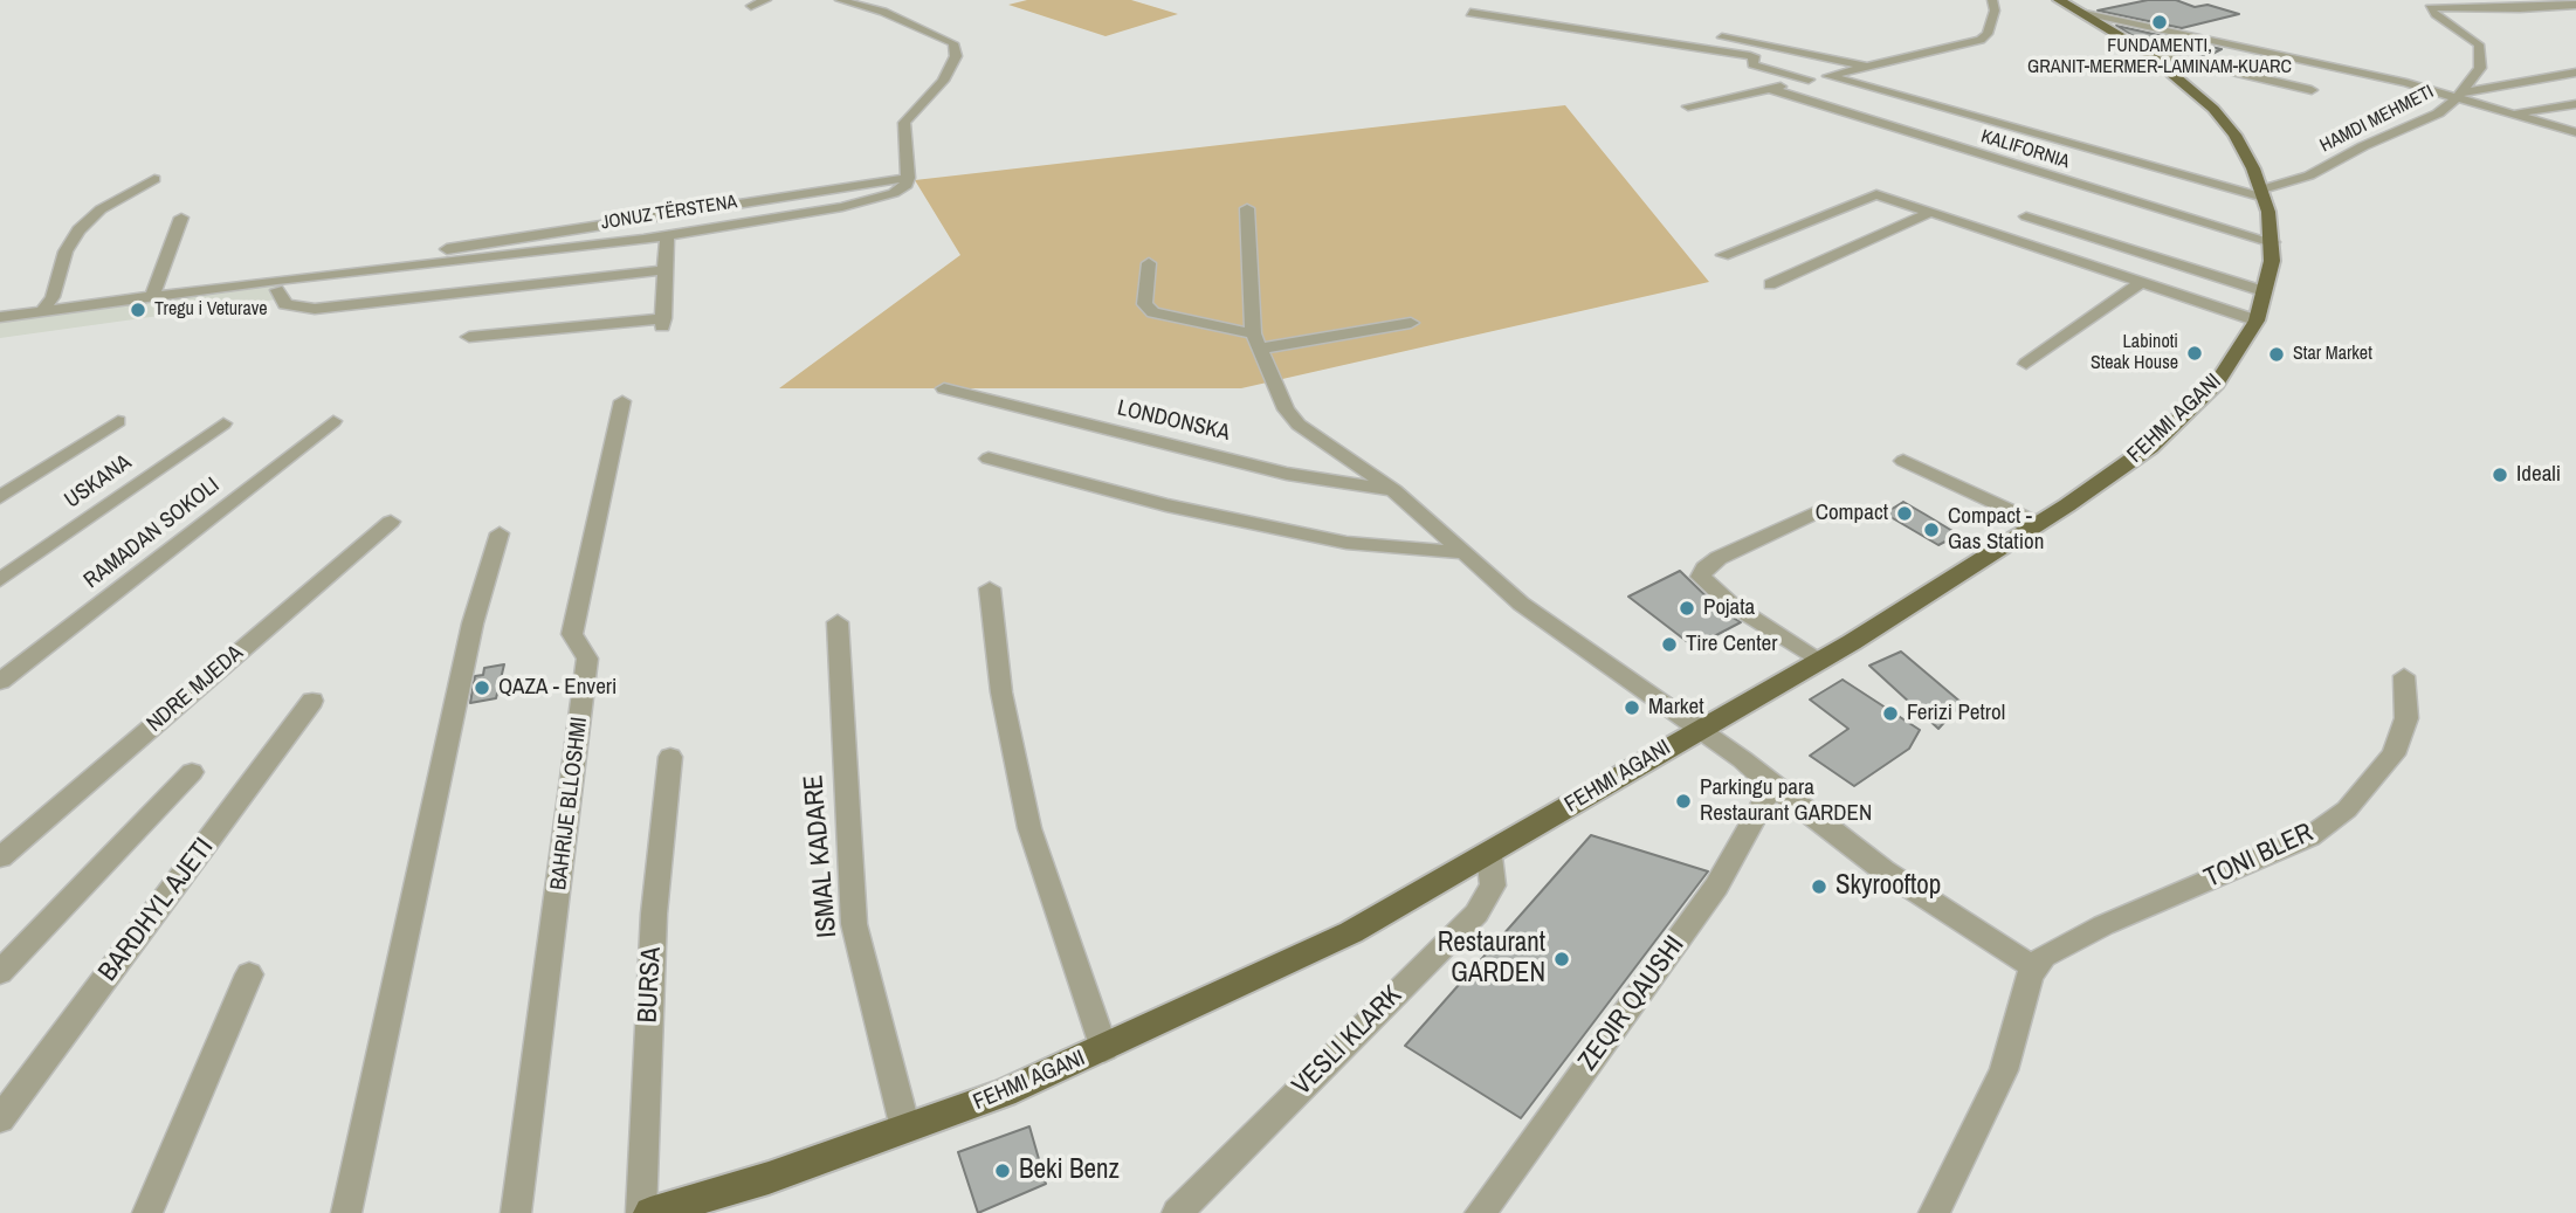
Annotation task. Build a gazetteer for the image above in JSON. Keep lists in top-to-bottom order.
{
  "streets": {
    "main road": ["FEHMI AGANI"],
    "street": [
      "HAMDI MEHMETI",
      "KALIFORNIA",
      "JONUZ TËRSTENA",
      "LONDONSKA",
      "USKANA",
      "RAMADAN SOKOLI",
      "NDRE MJEDA",
      "BAHRIJE BLLOSHMI",
      "ISMAL KADARE",
      "TONI BLER",
      "BARDHYL AJETI",
      "BURSA",
      "ZEQIR QAUSHI",
      "VESLI KLARK"
    ]
  },
  "crossings": [
    ["HAMDI MEHMETI", "FEHMI AGANI"],
    ["KALIFORNIA", "FEHMI AGANI"],
    ["FEHMI AGANI", "ISMAL KADARE"],
    ["FEHMI AGANI", "VESLI KLARK"]
  ],
  "places": [
    "FUNDAMENTI, GRANIT-MERMER-LAMINAM-KUARC",
    "Tregu i Veturave",
    "Labinoti Steak House",
    "Star Market",
    "Ideali",
    "Compact",
    "Compact - Gas Station",
    "Pojata",
    "Tire Center",
    "QAZA - Enveri",
    "Market",
    "Ferizi Petrol",
    "Parkingu para Restaurant GARDEN",
    "Skyrooftop",
    "Restaurant GARDEN",
    "Beki Benz"
  ]
}
